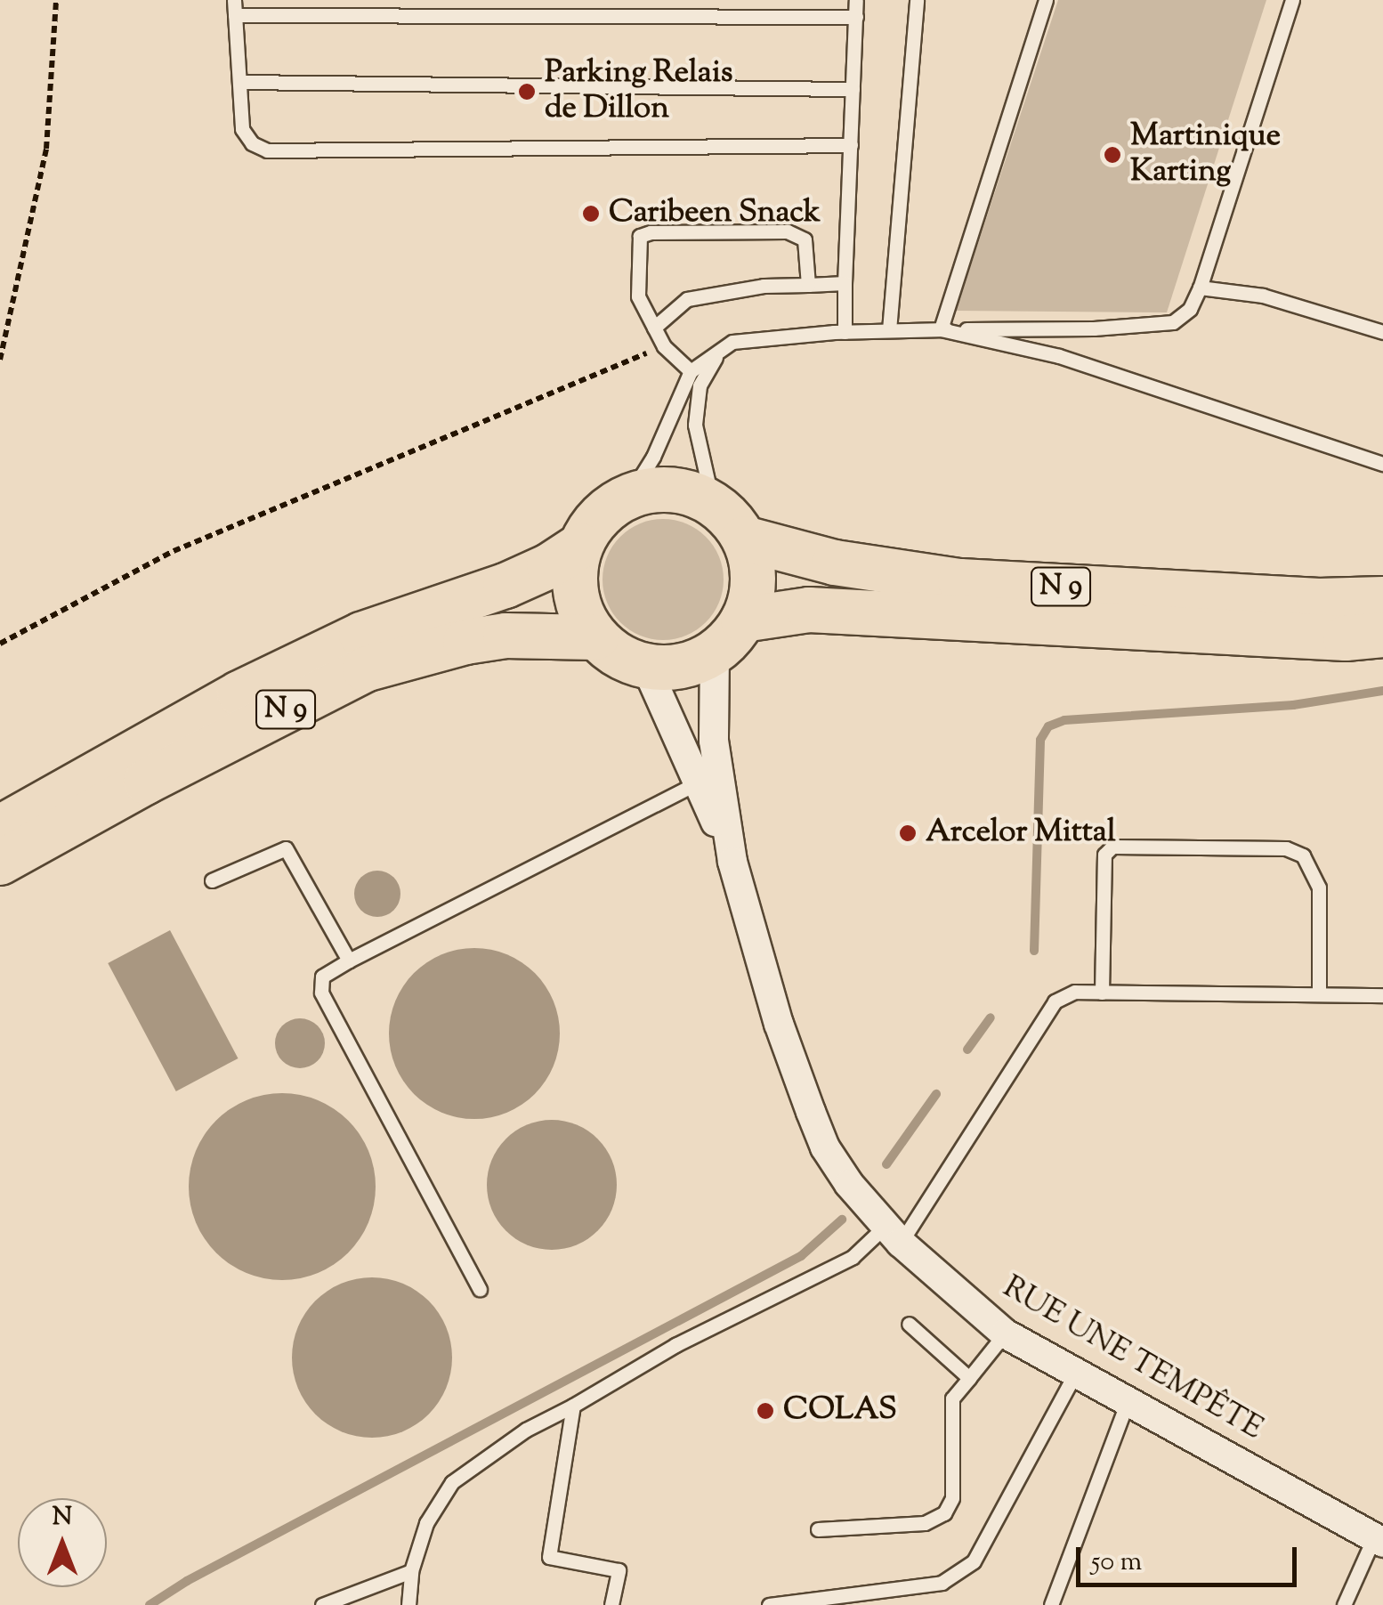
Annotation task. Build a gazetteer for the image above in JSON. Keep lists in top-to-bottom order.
{
  "streets": {
    "main road": ["N 9"],
    "street": ["RUE UNE TEMPÊTE"]
  },
  "crossings": [
    ["N 9", "RUE UNE TEMPÊTE"]
  ],
  "places": [
    "Parking Relais de Dillon",
    "Martinique Karting",
    "Caribeen Snack",
    "Arcelor Mittal",
    "COLAS"
  ],
  "scale_bar": "50 m",
  "north": "top"
}
